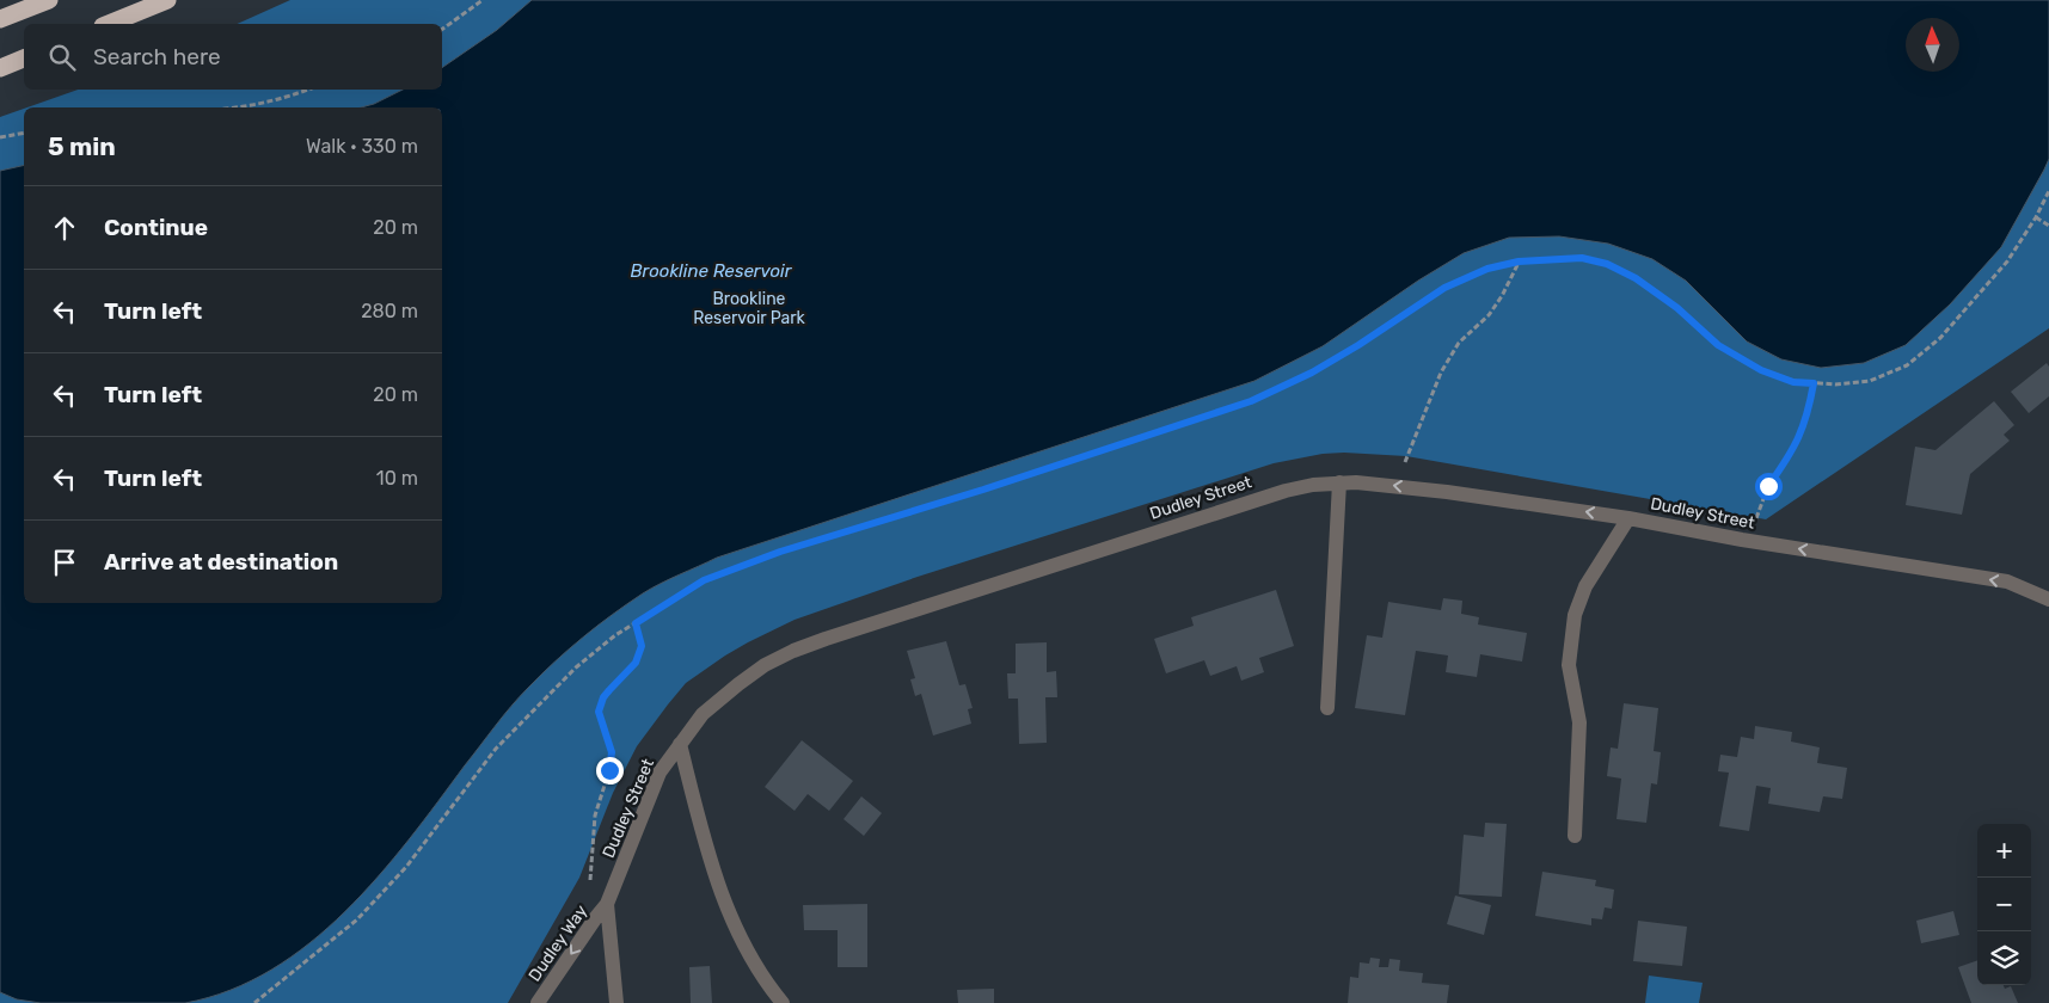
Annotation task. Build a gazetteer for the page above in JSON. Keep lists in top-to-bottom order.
{
  "streets": {
    "street": ["Dudley Street", "Dudley Way"]
  },
  "crossings": [
    ["Dudley Street", "Dudley Way"]
  ],
  "one_way": ["Dudley Street", "Dudley Way"],
  "water": ["Brookline Reservoir"],
  "parks": ["Brookline Reservoir Park"],
  "north": "top",
  "page": {
    "search": "Search here",
    "heading": ["5 min", "Walk · 330 m"],
    "list": [
      ["Continue", "20 m"],
      ["Turn left", "280 m"],
      ["Turn left", "20 m"],
      ["Turn left", "10 m"],
      "Arrive at destination"
    ],
    "map_buttons": ["+", "−"]
  }
}
